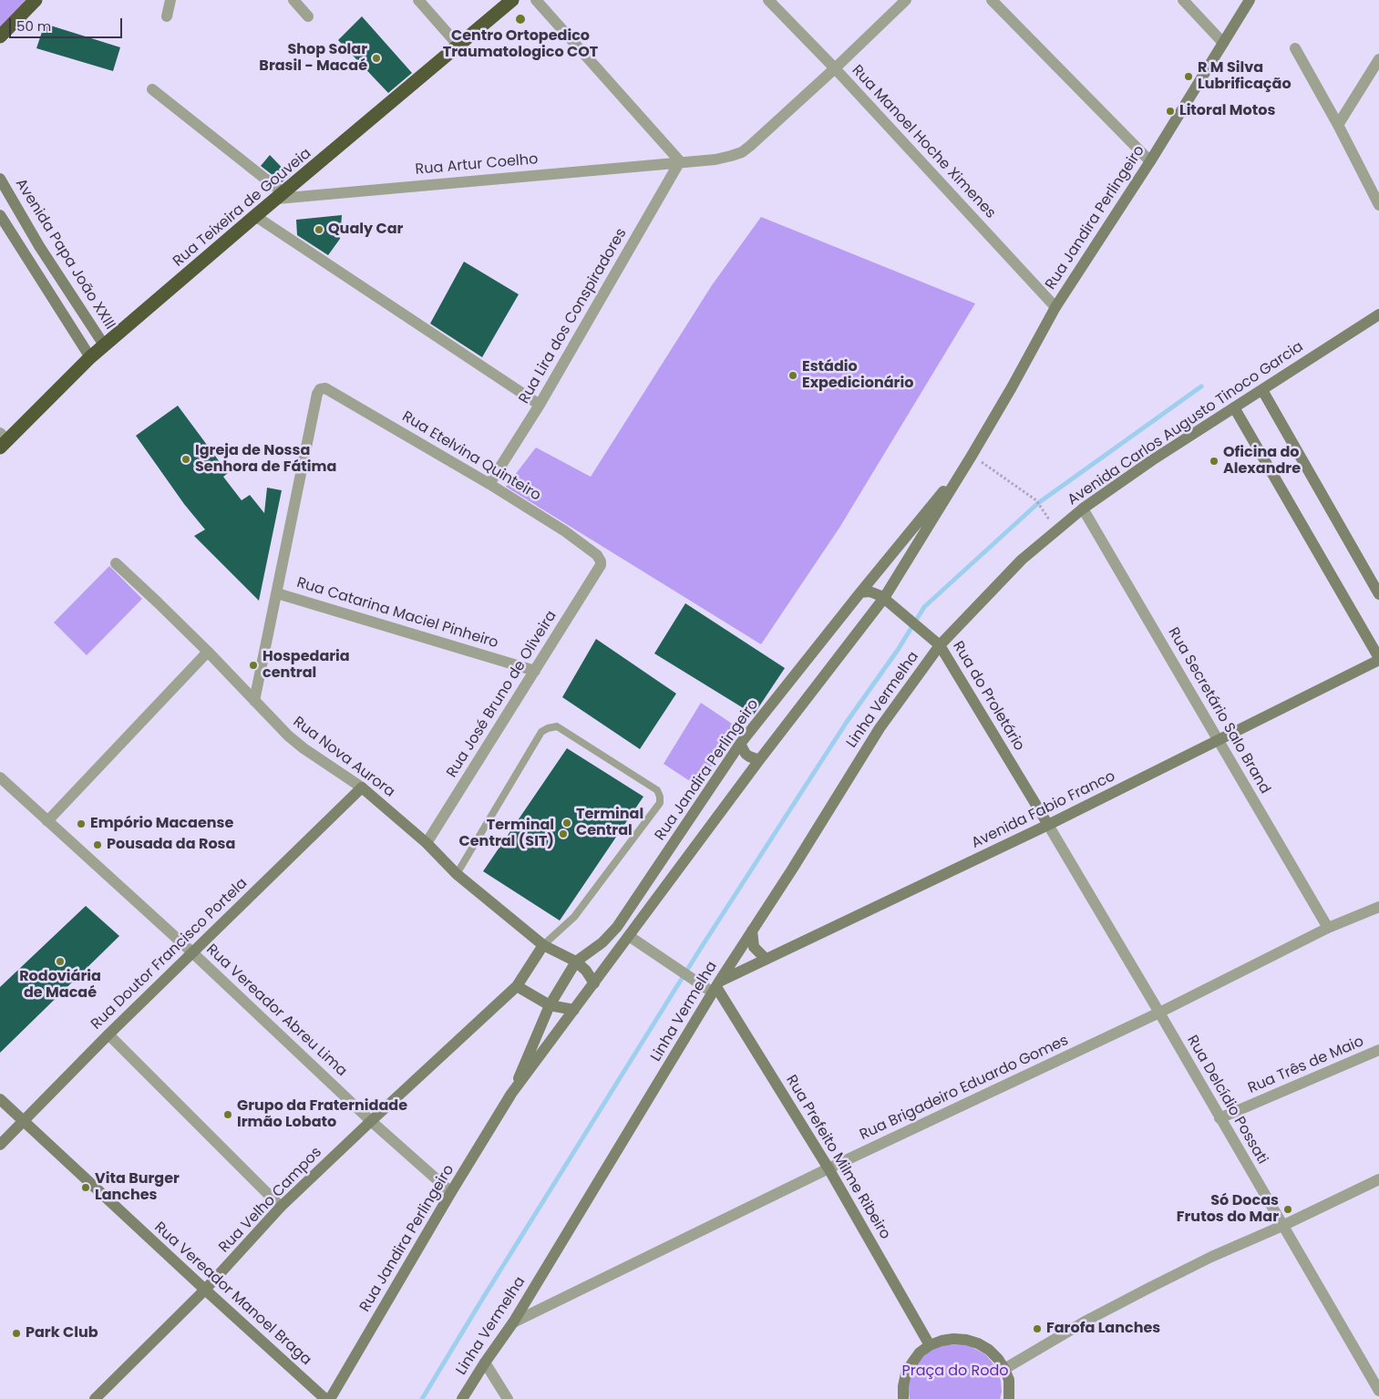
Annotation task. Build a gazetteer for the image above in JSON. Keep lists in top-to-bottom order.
{
  "streets": {
    "highway": ["Rua Teixeira de Gouveia"],
    "main road": [
      "Rua Jandira Perlingeiro",
      "Avenida Papa João XXIII",
      "Avenida Carlos Augusto Tinoco Garcia",
      "Rua do Proletário",
      "Linha Vermelha",
      "Rua Nova Aurora",
      "Avenida Fabio Franco",
      "Rua Doutor Francisco Portela",
      "Rua Prefeito Milme Ribeiro",
      "Rua Velho Campos",
      "Rua Vereador Manoel Braga"
    ],
    "street": [
      "Rua Manoel Hoche Ximenes",
      "Rua Artur Coelho",
      "Rua Lira dos Conspiradores",
      "Rua Etelvina Quinteiro",
      "Rua Catarina Maciel Pinheiro",
      "Rua José Bruno de Oliveira",
      "Rua Secretário Salo Brand",
      "Rua Vereador Abreu Lima",
      "Rua Três de Maio",
      "Rua Brigadeiro Eduardo Gomes",
      "Rua Delcídio Possati"
    ]
  },
  "crossings": [
    ["Rua Manoel Hoche Ximenes", "Rua Artur Coelho"],
    ["Rua Manoel Hoche Ximenes", "Rua Jandira Perlingeiro"],
    ["Rua Artur Coelho", "Rua Teixeira de Gouveia"],
    ["Rua Artur Coelho", "Rua Lira dos Conspiradores"],
    ["Rua Teixeira de Gouveia", "Avenida Papa João XXIII"],
    ["Rua Jandira Perlingeiro", "Rua do Proletário"],
    ["Rua Jandira Perlingeiro", "Rua Nova Aurora"],
    ["Rua Jandira Perlingeiro", "Rua Vereador Abreu Lima"],
    ["Rua Lira dos Conspiradores", "Rua Etelvina Quinteiro"],
    ["Avenida Carlos Augusto Tinoco Garcia", "Rua do Proletário"],
    ["Avenida Carlos Augusto Tinoco Garcia", "Linha Vermelha"],
    ["Avenida Carlos Augusto Tinoco Garcia", "Rua Secretário Salo Brand"],
    ["Rua Etelvina Quinteiro", "Rua Catarina Maciel Pinheiro"],
    ["Rua Etelvina Quinteiro", "Rua José Bruno de Oliveira"],
    ["Rua Catarina Maciel Pinheiro", "Rua José Bruno de Oliveira"],
    ["Rua José Bruno de Oliveira", "Rua Nova Aurora"],
    ["Rua do Proletário", "Linha Vermelha"],
    ["Rua do Proletário", "Avenida Fabio Franco"],
    ["Rua do Proletário", "Rua Delcídio Possati"],
    ["Linha Vermelha", "Avenida Fabio Franco"],
    ["Linha Vermelha", "Rua Brigadeiro Eduardo Gomes"],
    ["Linha Vermelha", "Rua Prefeito Milme Ribeiro"],
    ["Rua Secretário Salo Brand", "Avenida Fabio Franco"],
    ["Rua Secretário Salo Brand", "Rua Brigadeiro Eduardo Gomes"],
    ["Rua Nova Aurora", "Rua Doutor Francisco Portela"],
    ["Rua Nova Aurora", "Rua Velho Campos"],
    ["Avenida Fabio Franco", "Rua Delcídio Possati"],
    ["Avenida Fabio Franco", "Rua Prefeito Milme Ribeiro"],
    ["Rua Doutor Francisco Portela", "Rua Vereador Abreu Lima"],
    ["Rua Doutor Francisco Portela", "Rua Vereador Manoel Braga"],
    ["Rua Vereador Abreu Lima", "Rua Velho Campos"],
    ["Rua Três de Maio", "Rua Delcídio Possati"],
    ["Rua Brigadeiro Eduardo Gomes", "Rua Delcídio Possati"],
    ["Rua Brigadeiro Eduardo Gomes", "Rua Prefeito Milme Ribeiro"],
    ["Rua Velho Campos", "Rua Vereador Manoel Braga"]
  ],
  "parks": ["Praça do Rodo"],
  "places": [
    "Centro Ortopedico Traumatologico COT",
    "Shop Solar Brasil - Macaé",
    "R M Silva Lubrificação",
    "Litoral Motos",
    "Qualy Car",
    "Estádio Expedicionário",
    "Igreja de Nossa Senhora de Fátima",
    "Oficina do Alexandre",
    "Hospedaria central",
    "Terminal Central",
    "Empório Macaense",
    "Terminal Central (SIT)",
    "Pousada da Rosa",
    "Rodoviária de Macaé",
    "Grupo da Fraternidade Irmão Lobato",
    "Vita Burger Lanches",
    "Só Docas Frutos do Mar",
    "Farofa Lanches",
    "Park Club"
  ],
  "scale_bar": "50 m"
}
